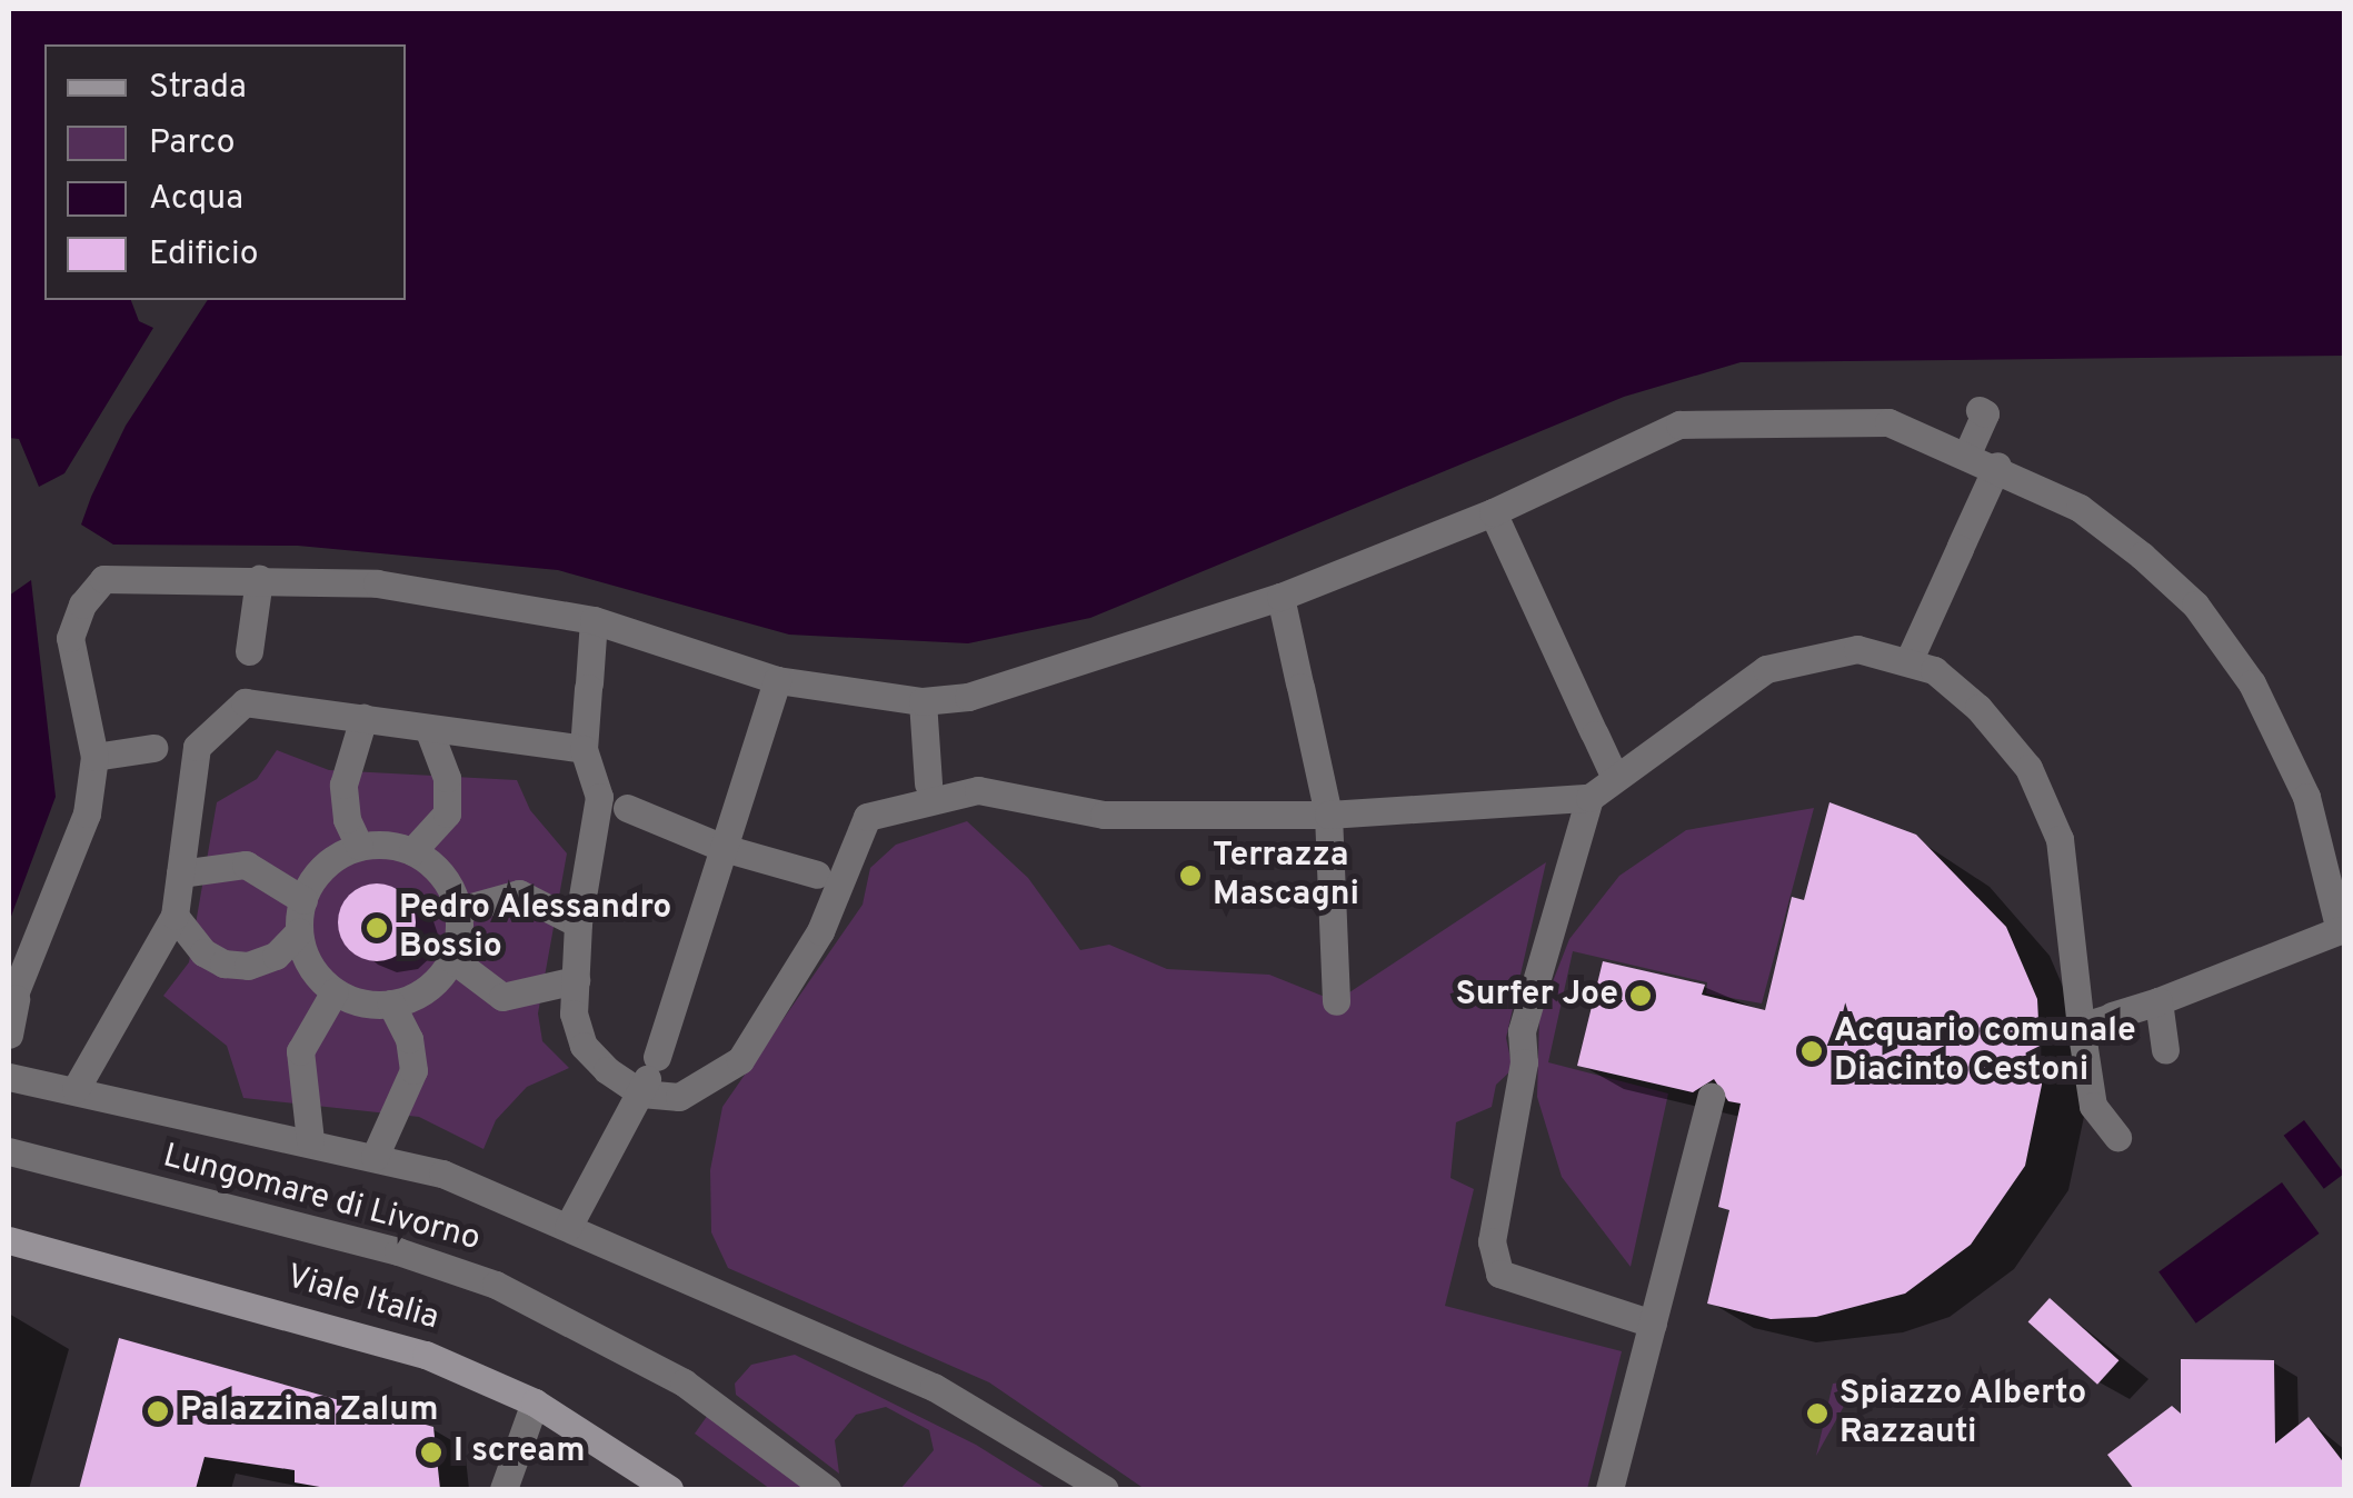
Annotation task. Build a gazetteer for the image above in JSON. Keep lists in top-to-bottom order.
{
  "streets": {
    "main road": ["Viale Italia"],
    "street": ["Lungomare di Livorno"]
  },
  "places": [
    "Terrazza Mascagni",
    "Pedro Alessandro Bossio",
    "Surfer Joe",
    "Acquario comunale Diacinto Cestoni",
    "Palazzina Zalum",
    "Spiazzo Alberto Razzauti",
    "I scream"
  ],
  "legend": [
    "Strada",
    "Parco",
    "Acqua",
    "Edificio"
  ]
}
